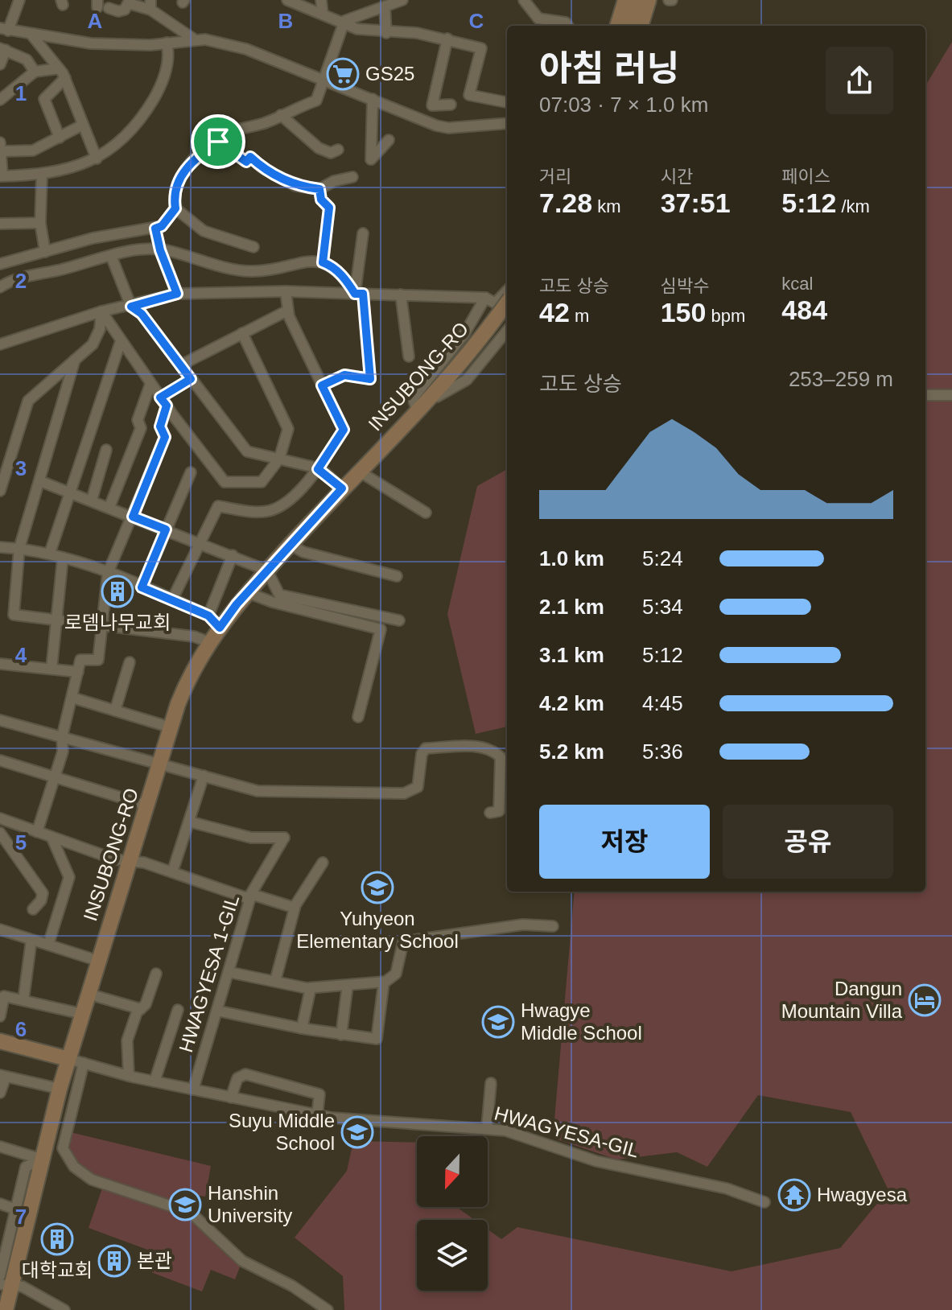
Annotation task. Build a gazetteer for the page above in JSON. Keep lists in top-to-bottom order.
{
  "streets": {
    "main road": ["INSUBONG-RO"],
    "street": ["HWAGYESA 1-GIL", "HWAGYESA-GIL"]
  },
  "crossings": [
    ["INSUBONG-RO", "HWAGYESA-GIL"],
    ["HWAGYESA 1-GIL", "HWAGYESA-GIL"]
  ],
  "places": {
    "supermarket": ["GS25"],
    "building": ["로뎀나무교회", "대학교회", "본관"],
    "school or university": [
      "Yuhyeon Elementary School",
      "Hwagye Middle School",
      "Suyu Middle School",
      "Hanshin University"
    ],
    "hotel": ["Dangun Mountain Villa"],
    "temple": ["Hwagyesa"]
  },
  "north": "bottom",
  "page": {
    "heading": ["아침 러닝", "07:03 · 7 × 1.0 km"],
    "stats": [
      ["거리", "7.28 km"],
      ["시간", "37:51"],
      ["페이스", "5:12 /km"],
      ["고도 상승", "42 m"],
      ["심박수", "150 bpm"],
      ["kcal", "484"]
    ],
    "chart": ["고도 상승", "253–259 m"],
    "list": [
      {
        "name": "1.0 km",
        "note": "5:24"
      },
      {
        "name": "2.1 km",
        "note": "5:34"
      },
      {
        "name": "3.1 km",
        "note": "5:12"
      },
      {
        "name": "4.2 km",
        "note": "4:45"
      },
      {
        "name": "5.2 km",
        "note": "5:36"
      }
    ],
    "buttons": ["저장", "공유"]
  },
  "grid": {
    "columns": ["A", "B", "C"],
    "rows": [
      "1",
      "2",
      "3",
      "4",
      "5",
      "6",
      "7"
    ]
  }
}
